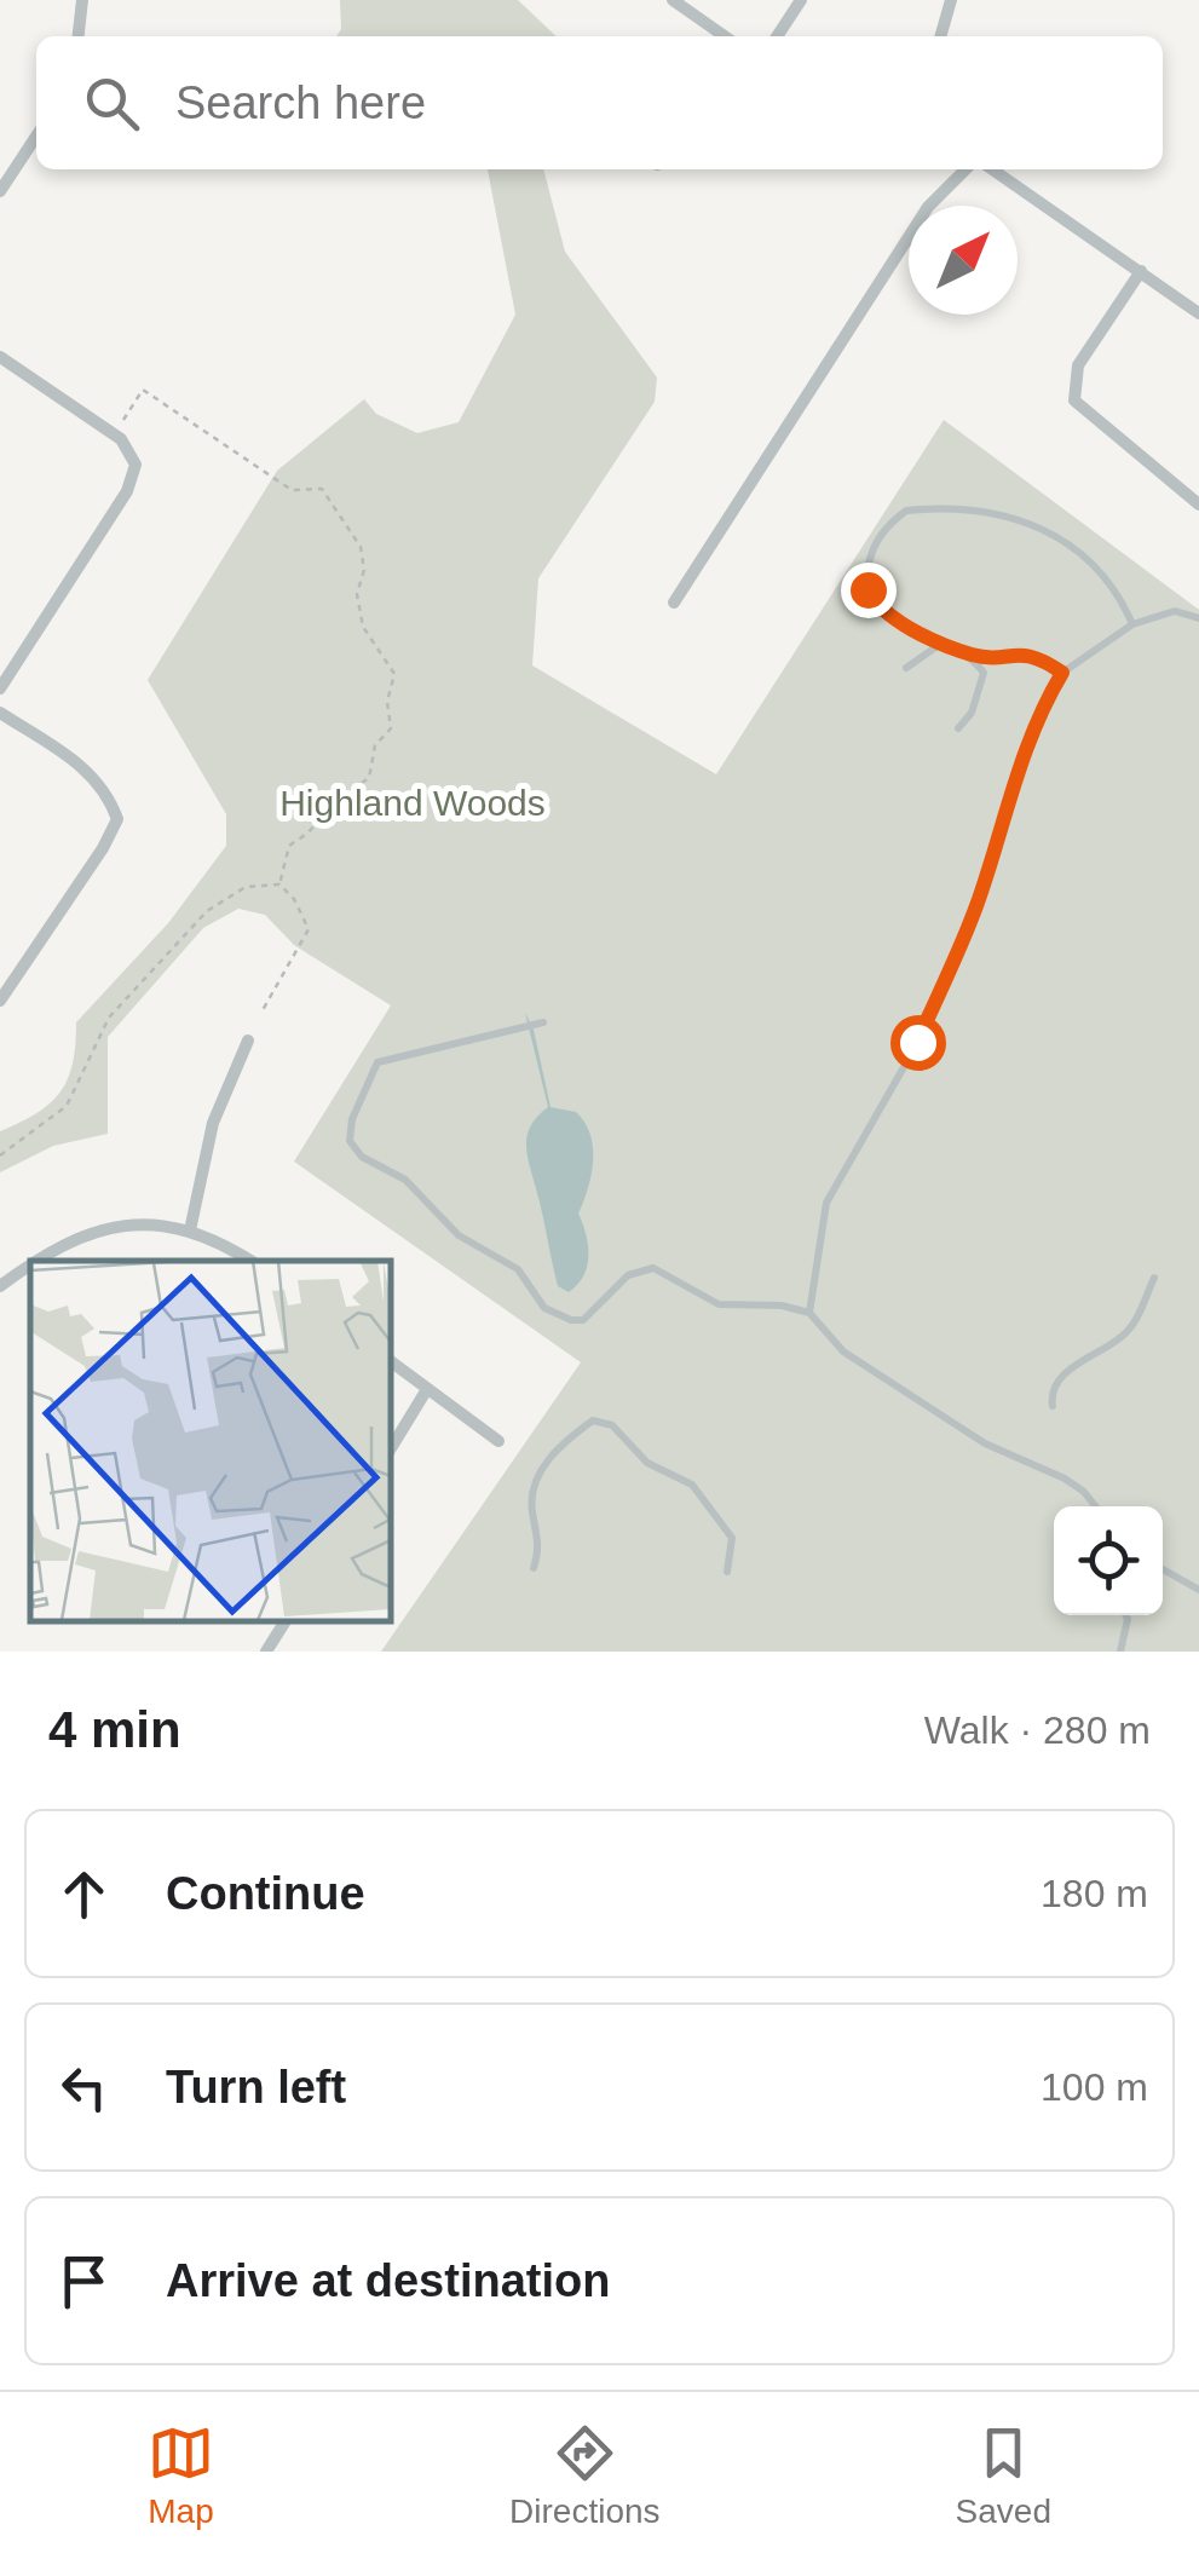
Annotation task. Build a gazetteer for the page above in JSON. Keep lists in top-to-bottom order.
{
  "parks": ["Highland Woods"],
  "north": "top right",
  "page": {
    "search": "Search here",
    "heading": ["4 min", "Walk · 280 m"],
    "list": [
      ["Continue", "180 m"],
      ["Turn left", "100 m"],
      "Arrive at destination"
    ],
    "nav": ["Map", "Directions", "Saved"]
  }
}
